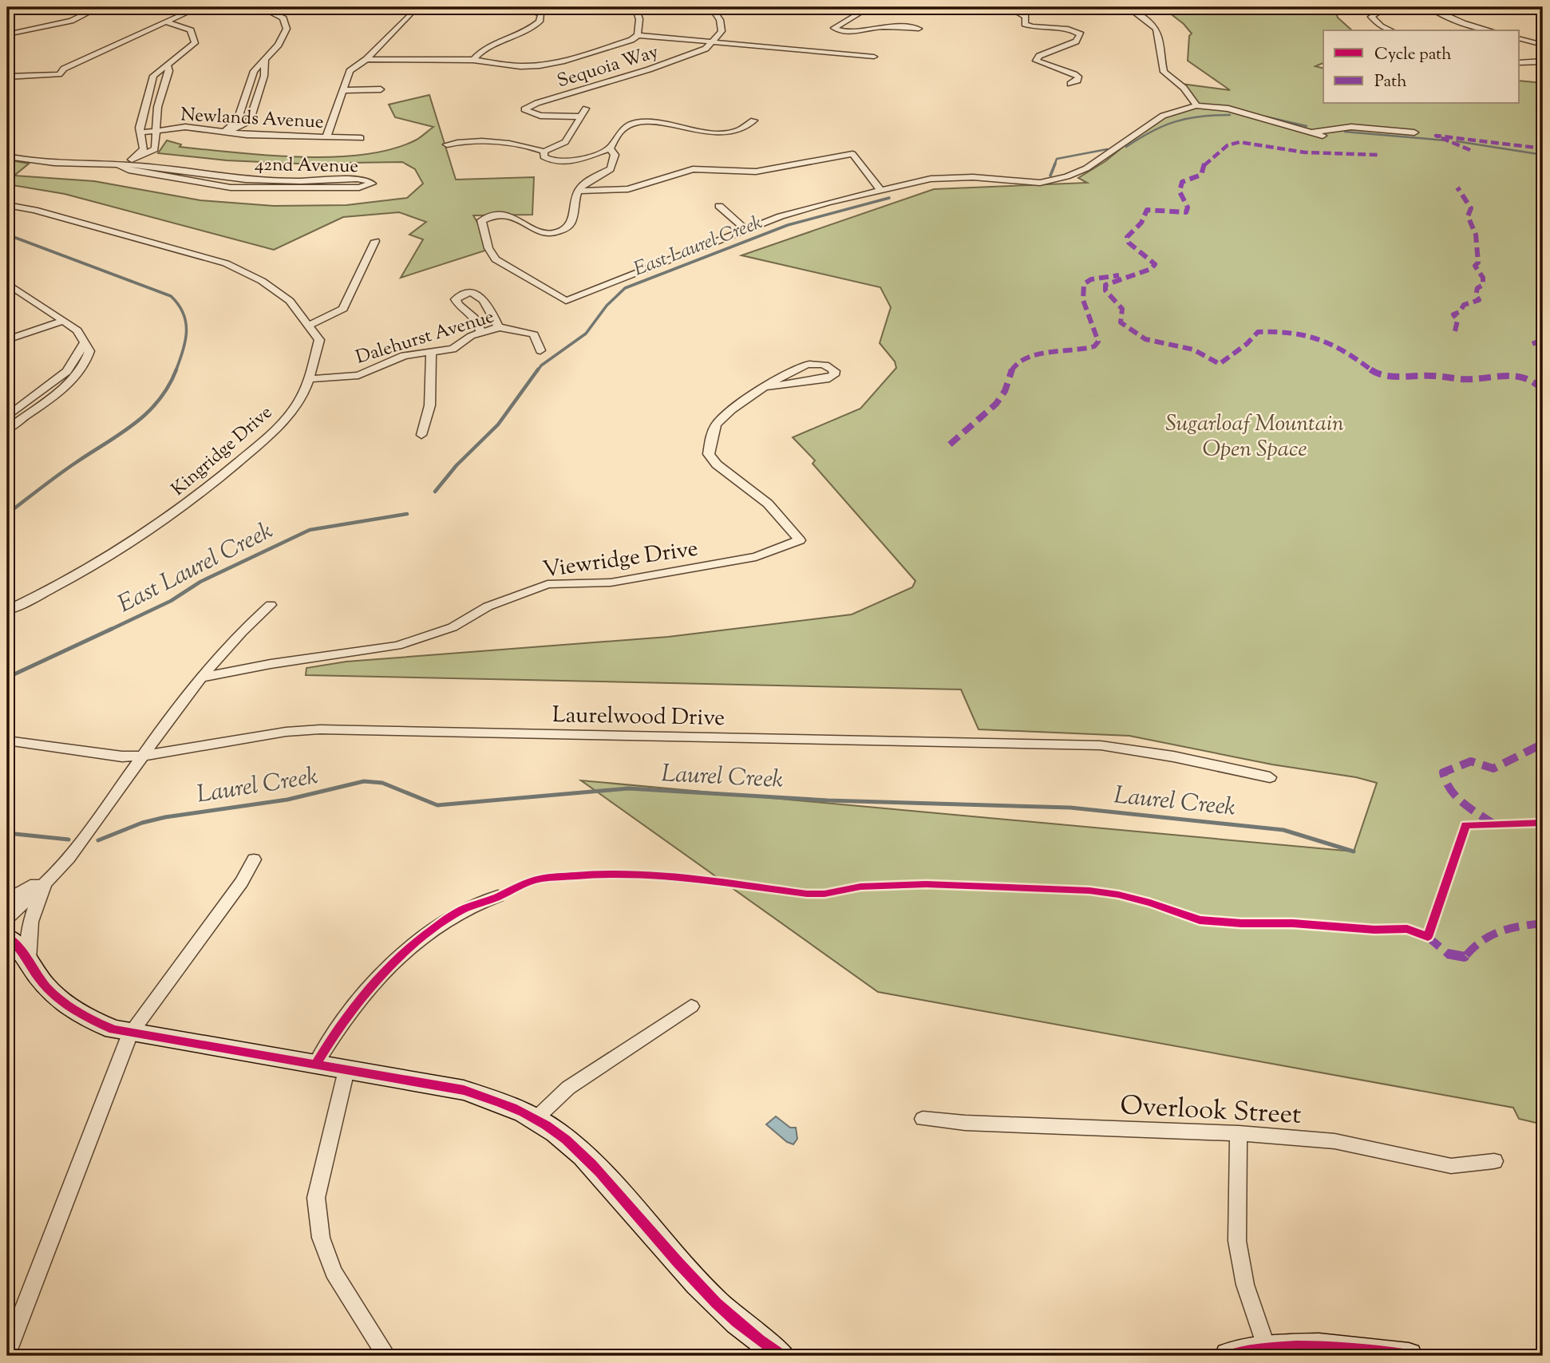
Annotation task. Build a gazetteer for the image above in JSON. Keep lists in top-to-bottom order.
{
  "streets": {
    "street": [
      "Sequoia Way",
      "Newlands Avenue",
      "42nd Avenue",
      "Dalehurst Avenue",
      "Kingridge Drive",
      "Viewridge Drive",
      "Laurelwood Drive",
      "Overlook Street"
    ]
  },
  "crossings": [
    ["Dalehurst Avenue", "Kingridge Drive"]
  ],
  "water": ["East Laurel Creek", "Laurel Creek"],
  "parks": ["Sugarloaf Mountain Open Space"],
  "legend": ["Cycle path", "Path"]
}
